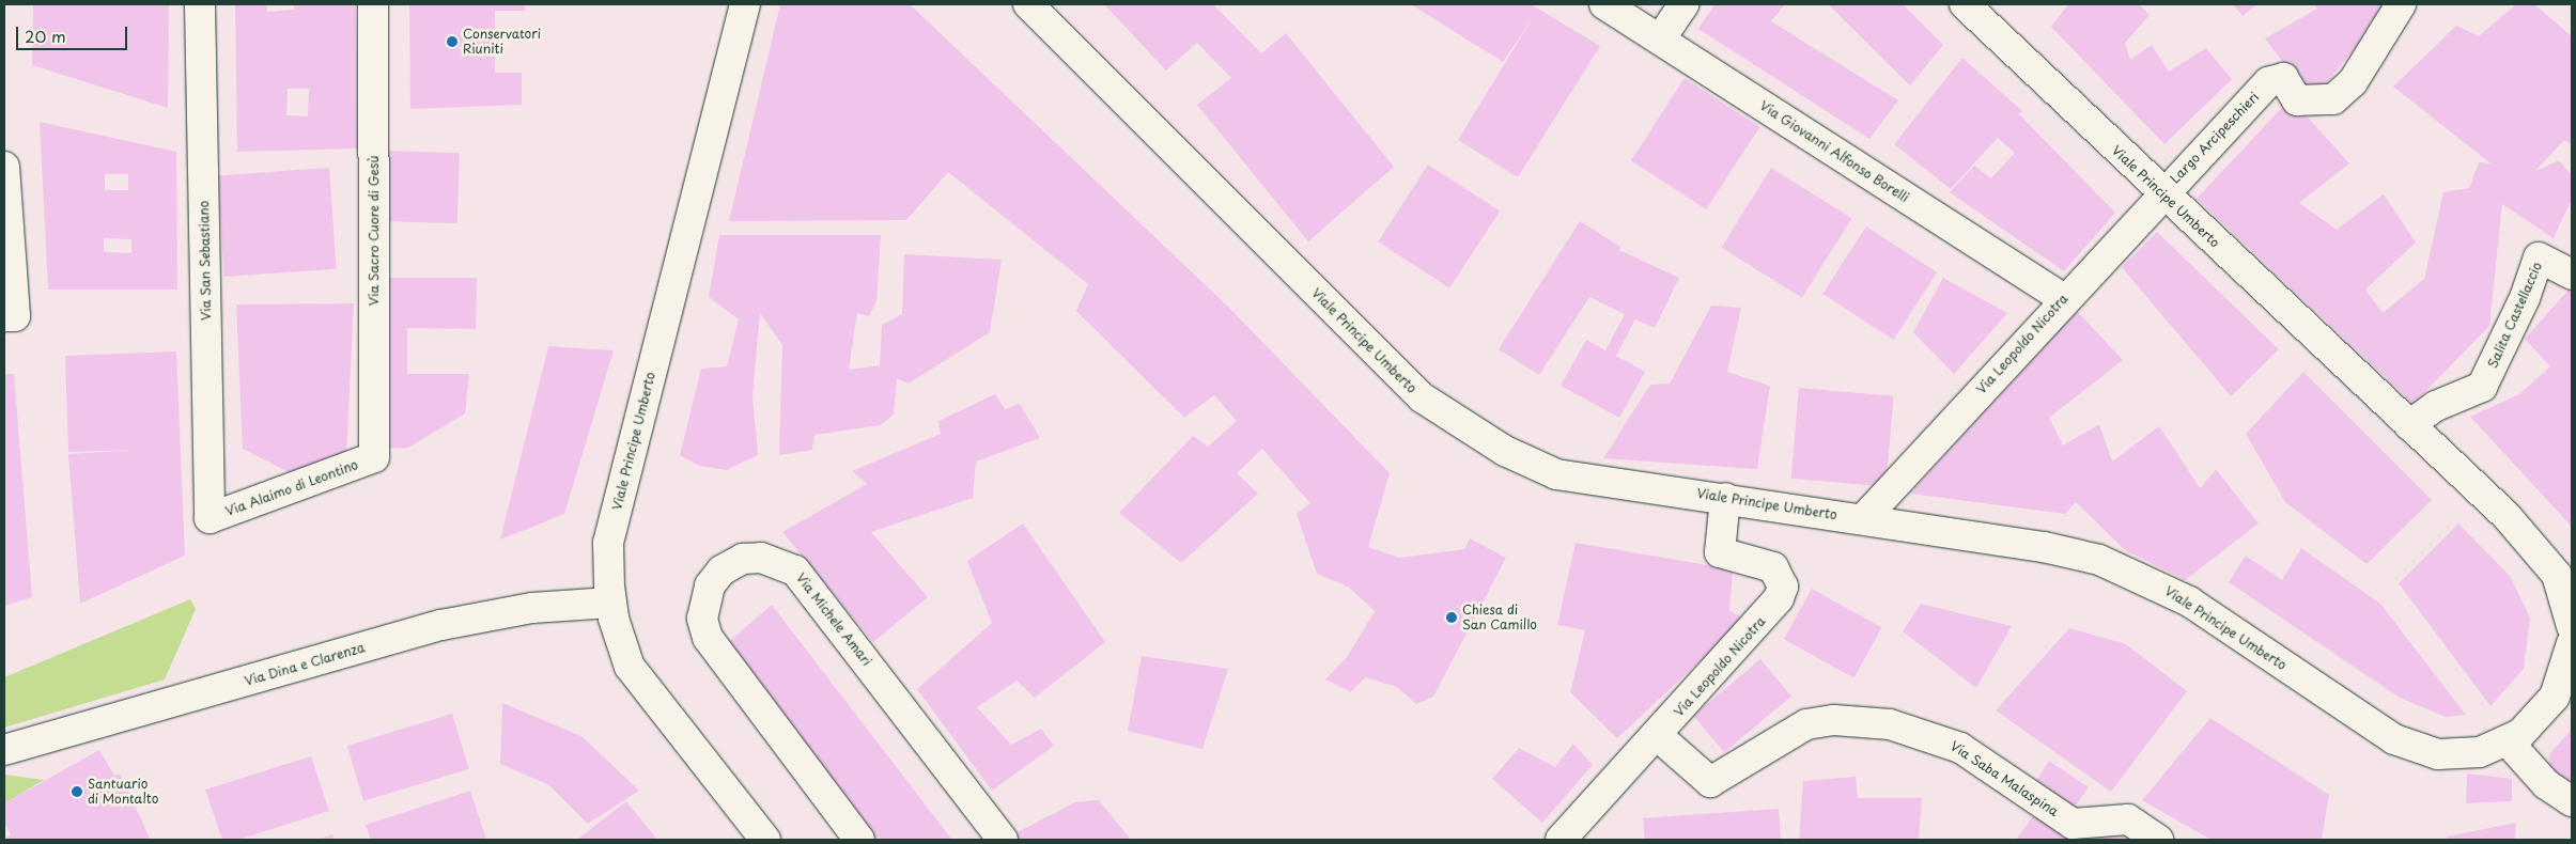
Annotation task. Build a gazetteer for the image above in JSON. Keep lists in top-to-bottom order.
{
  "streets": {
    "street": [
      "Largo Arcipeschieri",
      "Via Giovanni Alfonso Borelli",
      "Viale Principe Umberto",
      "Via Sacro Cuore di Gesù",
      "Via San Sebastiano",
      "Salita Castellaccio",
      "Via Leopoldo Nicotra",
      "Via Alaimo di Leontino",
      "Via Michele Amari",
      "Via Dina e Clarenza",
      "Via Saba Malaspina"
    ]
  },
  "crossings": [
    ["Largo Arcipeschieri", "Viale Principe Umberto"],
    ["Largo Arcipeschieri", "Via Leopoldo Nicotra"],
    ["Via Giovanni Alfonso Borelli", "Via Leopoldo Nicotra"],
    ["Viale Principe Umberto", "Salita Castellaccio"],
    ["Viale Principe Umberto", "Via Leopoldo Nicotra"],
    ["Viale Principe Umberto", "Via Dina e Clarenza"],
    ["Via Sacro Cuore di Gesù", "Via Alaimo di Leontino"],
    ["Via San Sebastiano", "Via Alaimo di Leontino"],
    ["Via Leopoldo Nicotra", "Via Saba Malaspina"]
  ],
  "places": ["Conservatori Riuniti", "Chiesa di San Camillo", "Santuario di Montalto"],
  "scale_bar": "20 m"
}
